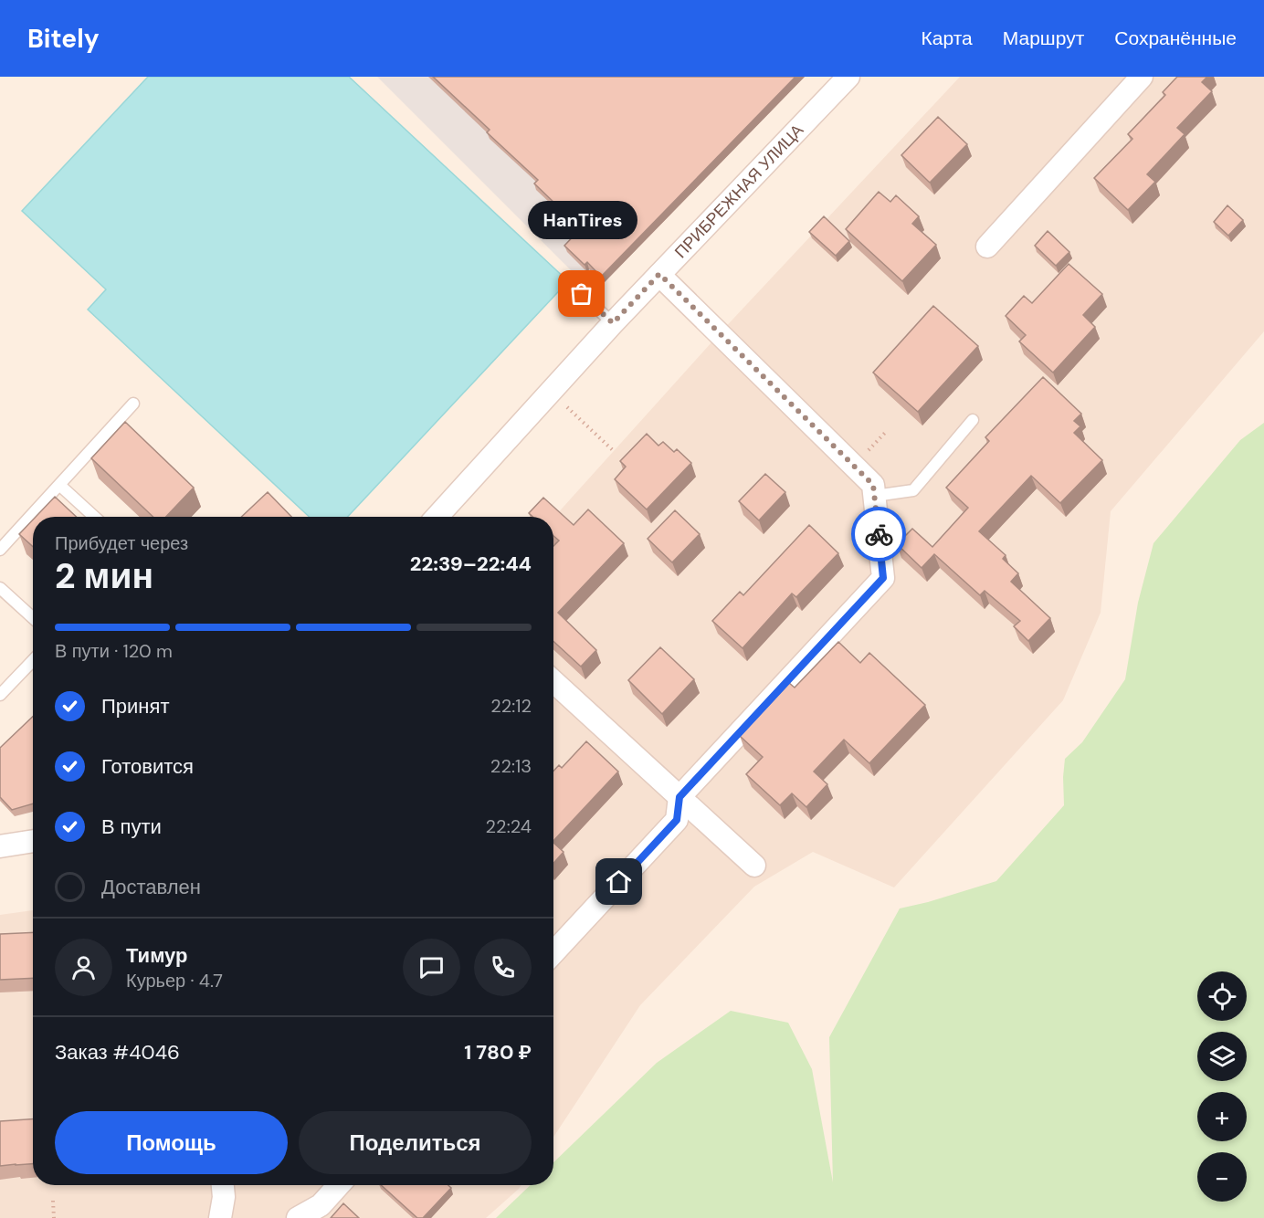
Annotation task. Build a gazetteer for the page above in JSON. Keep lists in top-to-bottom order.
{
  "streets": {
    "street": ["ПРИБРЕЖНАЯ УЛИЦА"]
  },
  "places": ["HanTires"],
  "page": {
    "header": "Bitely",
    "nav": ["Карта", "Маршрут", "Сохранённые"],
    "bubble": "HanTires",
    "heading": ["2 мин", "Прибудет через", "22:39–22:44"],
    "panel": [
      "Тимур",
      "Курьер · 4.7",
      "Заказ #4046",
      "1 780 ₽"
    ],
    "bar": "В пути · 120 m",
    "list": [
      ["Принят", "22:12"],
      ["Готовится", "22:13"],
      ["В пути", "22:24"],
      "Доставлен"
    ],
    "map_buttons": ["+", "−"],
    "buttons": ["Помощь", "Поделиться"]
  }
}
